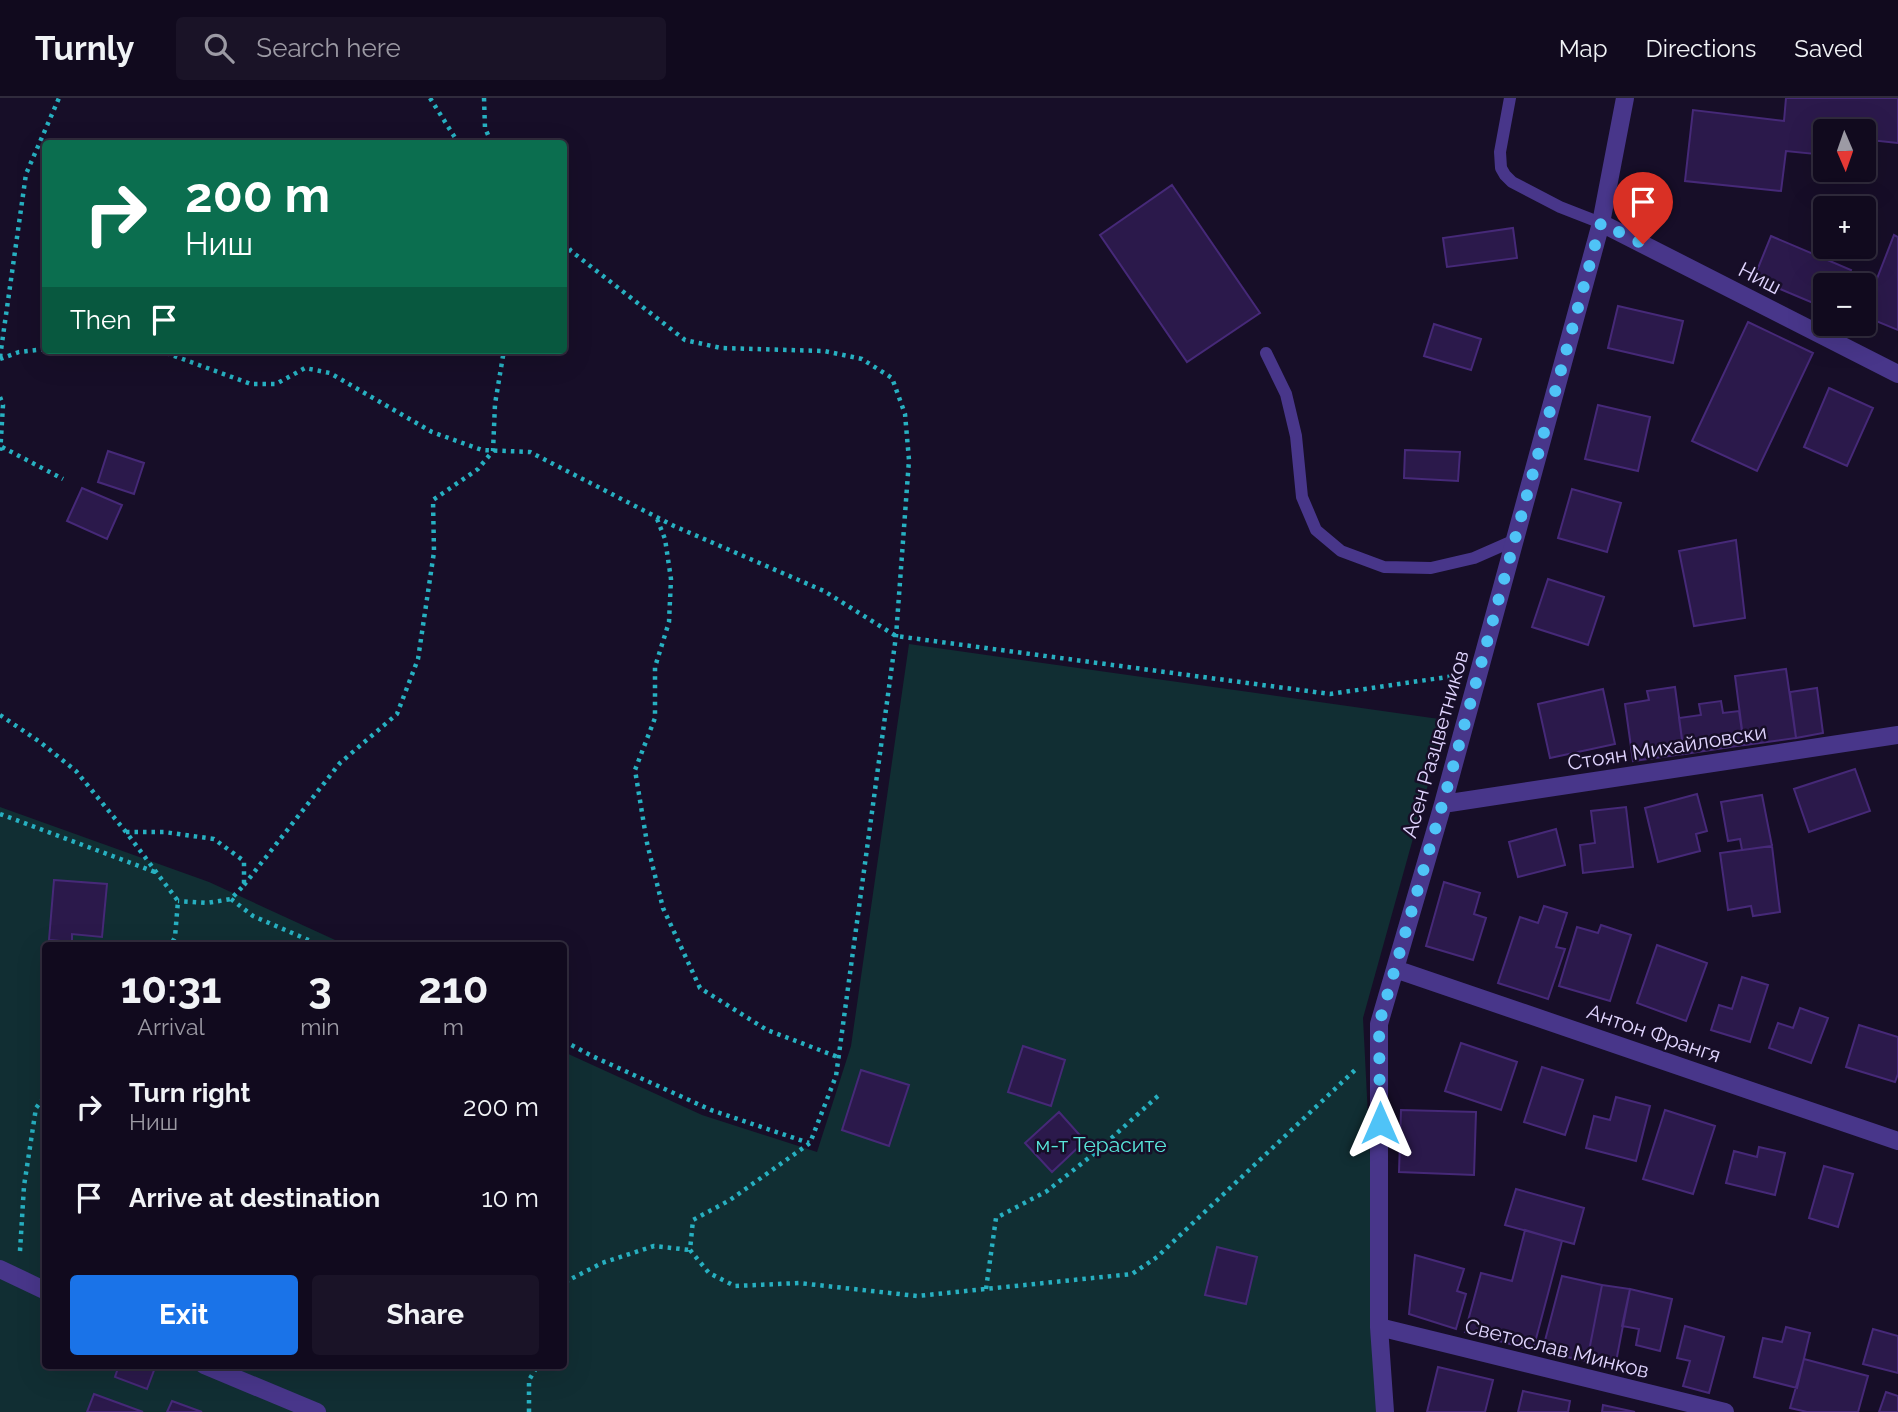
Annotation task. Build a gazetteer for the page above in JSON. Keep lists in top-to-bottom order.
{
  "streets": {
    "street": [
      "Ниш",
      "Асен Разцветников",
      "Стоян Михайловски",
      "Антон Франгя",
      "Светослав Минков"
    ]
  },
  "crossings": [
    ["Ниш", "Асен Разцветников"],
    ["Асен Разцветников", "Стоян Михайловски"],
    ["Асен Разцветников", "Антон Франгя"],
    ["Асен Разцветников", "Светослав Минков"]
  ],
  "parks": ["м-т Терасите"],
  "north": "bottom",
  "page": {
    "header": "Turnly",
    "search": "Search here",
    "nav": ["Map", "Directions", "Saved"],
    "map_buttons": ["+", "−"],
    "turn": ["200 m", "Ниш"],
    "then": "Then",
    "eta": [
      "10:31",
      "Arrival",
      "3",
      "min",
      "210",
      "m"
    ],
    "list": [
      {
        "name": "Turn right",
        "note": "Ниш",
        "value": "200 m"
      },
      {
        "name": "Arrive at destination",
        "value": "10 m"
      }
    ],
    "buttons": ["Exit", "Share"]
  }
}
